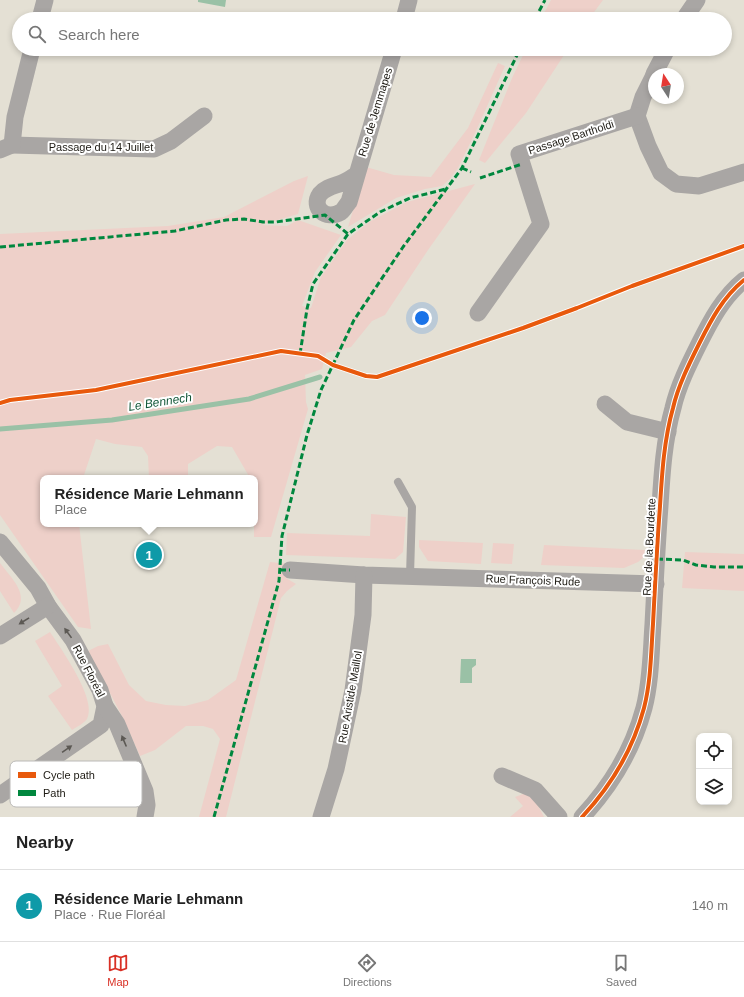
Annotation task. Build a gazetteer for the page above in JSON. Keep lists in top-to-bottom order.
{
  "streets": {
    "street": [
      "Rue de Jemmapes",
      "Passage Bartholdi",
      "Passage du 14 Juillet",
      "Rue de la Bourdette",
      "Rue François Rude",
      "Rue Floréal",
      "Rue Aristide Maillol"
    ]
  },
  "crossings": [
    ["Rue de la Bourdette", "Rue François Rude"],
    ["Rue François Rude", "Rue Aristide Maillol"]
  ],
  "water": ["Le Bennech"],
  "legend": ["Cycle path", "Path"],
  "north": "top",
  "page": {
    "search": "Search here",
    "popup": ["Résidence Marie Lehmann", "Place"],
    "pins": "1",
    "heading": "Nearby",
    "list": [
      {
        "mark": "1",
        "name": "Résidence Marie Lehmann",
        "note": "Place · Rue Floréal",
        "value": "140 m"
      }
    ],
    "nav": ["Map", "Directions", "Saved"]
  }
}
